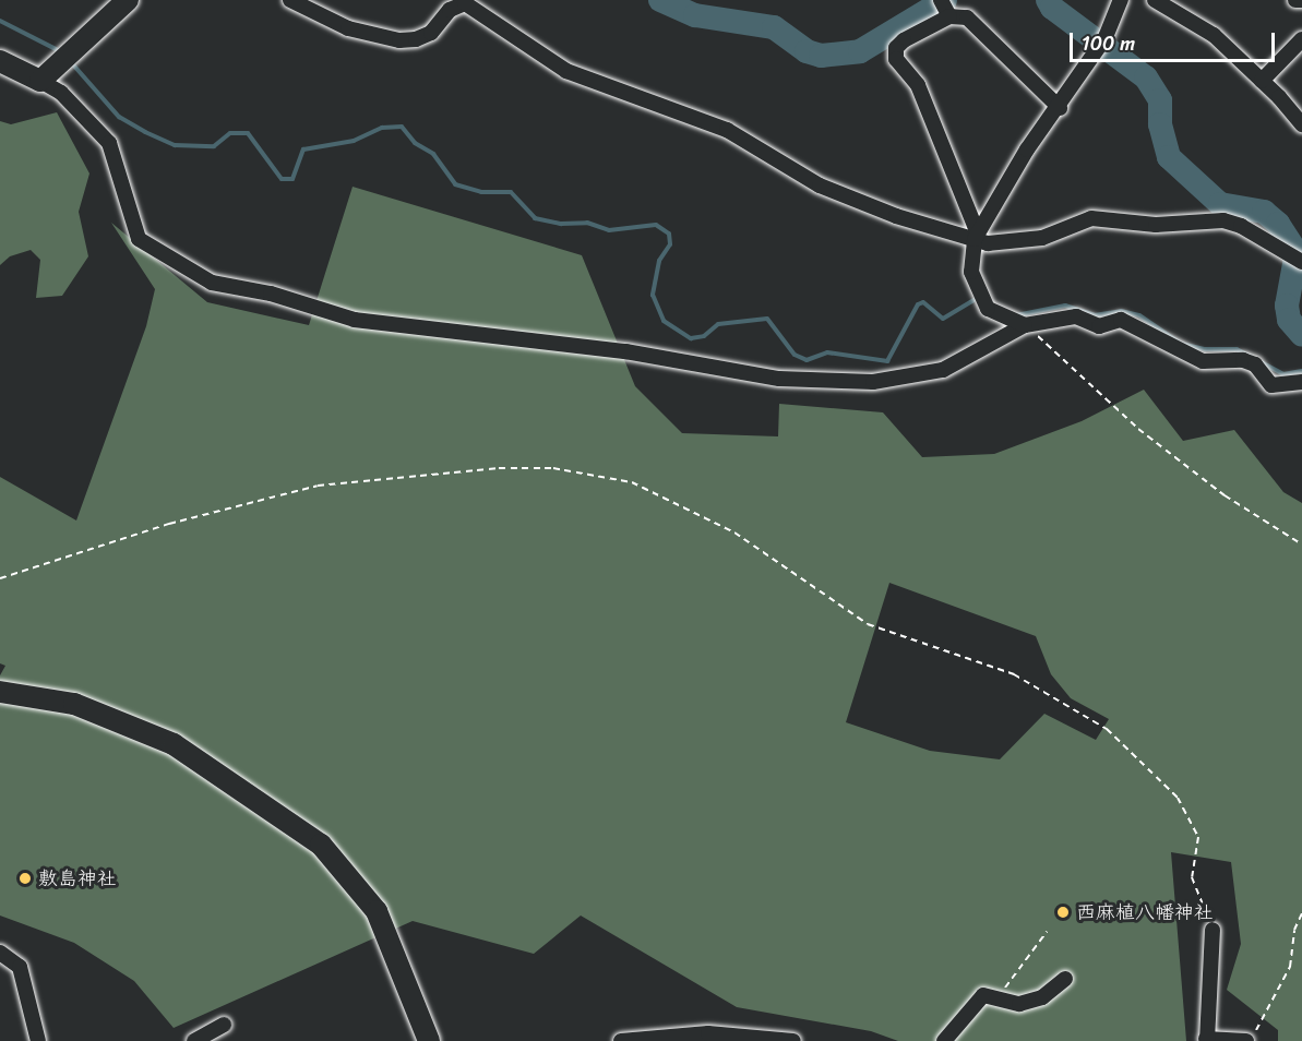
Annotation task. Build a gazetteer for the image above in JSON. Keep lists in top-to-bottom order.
{
  "places": ["敷島神社", "西麻植八幡神社"],
  "scale_bar": "100 m"
}
